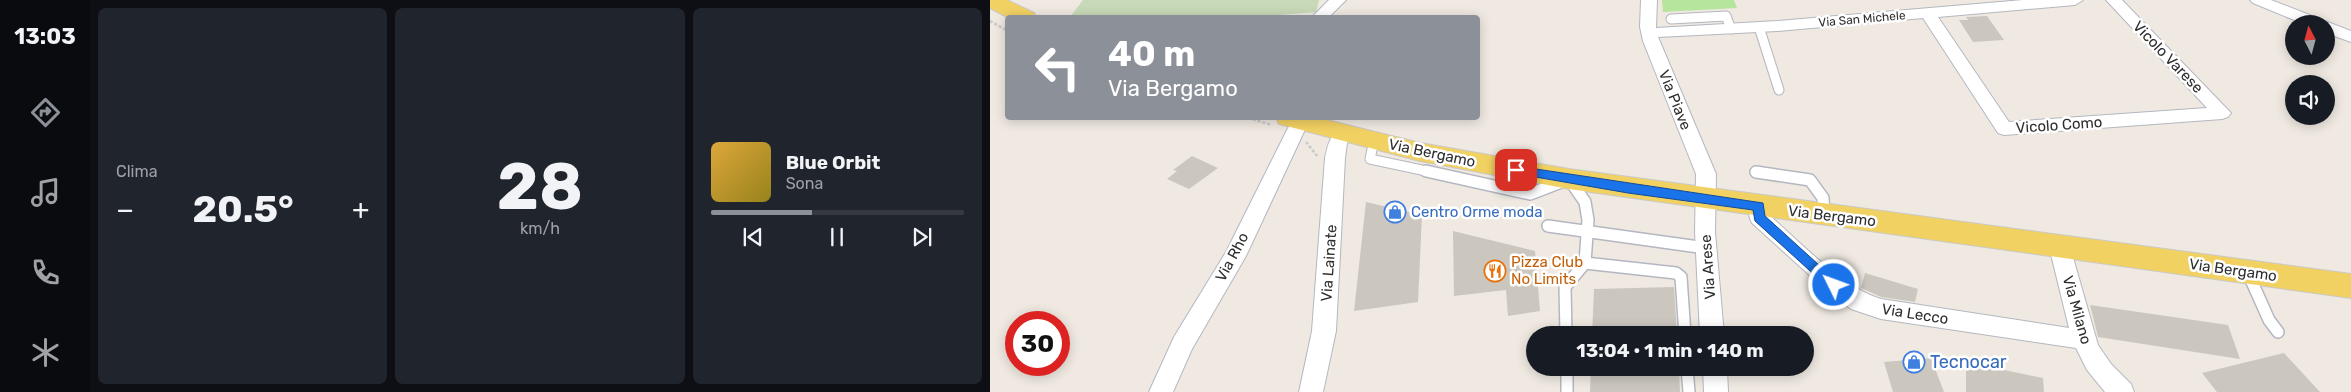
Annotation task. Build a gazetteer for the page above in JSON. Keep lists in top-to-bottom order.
{
  "streets": {
    "main road": ["Via Bergamo"],
    "street": [
      "Via San Michele",
      "Vicolo Varese",
      "Via Piave",
      "Vicolo Como",
      "Via Rho",
      "Via Lainate",
      "Via Arese",
      "Via Milano",
      "Via Lecco"
    ]
  },
  "crossings": [
    ["Via San Michele", "Via Piave"],
    ["Via San Michele", "Vicolo Como"],
    ["Vicolo Varese", "Vicolo Como"],
    ["Via Piave", "Via Bergamo"],
    ["Via Piave", "Via Arese"],
    ["Via Bergamo", "Via Rho"],
    ["Via Bergamo", "Via Lainate"],
    ["Via Bergamo", "Via Arese"],
    ["Via Bergamo", "Via Milano"],
    ["Via Bergamo", "Via Lecco"],
    ["Via Rho", "Via Lainate"],
    ["Via Milano", "Via Lecco"]
  ],
  "places": {
    "shop": ["Centro Orme moda", "Tecnocar"],
    "restaurant": ["Pizza Club No Limits"]
  },
  "north": "top",
  "page": {
    "tabs": "13:03",
    "tile": [
      "Clima",
      ["28", "km/h"]
    ],
    "turn": ["40 m", "Via Bergamo"],
    "song": ["Blue Orbit", "Sona"],
    "heat": ["−", "20.5°", "+"],
    "limit": "30",
    "trip": "13:04 · 1 min · 140 m"
  }
}
